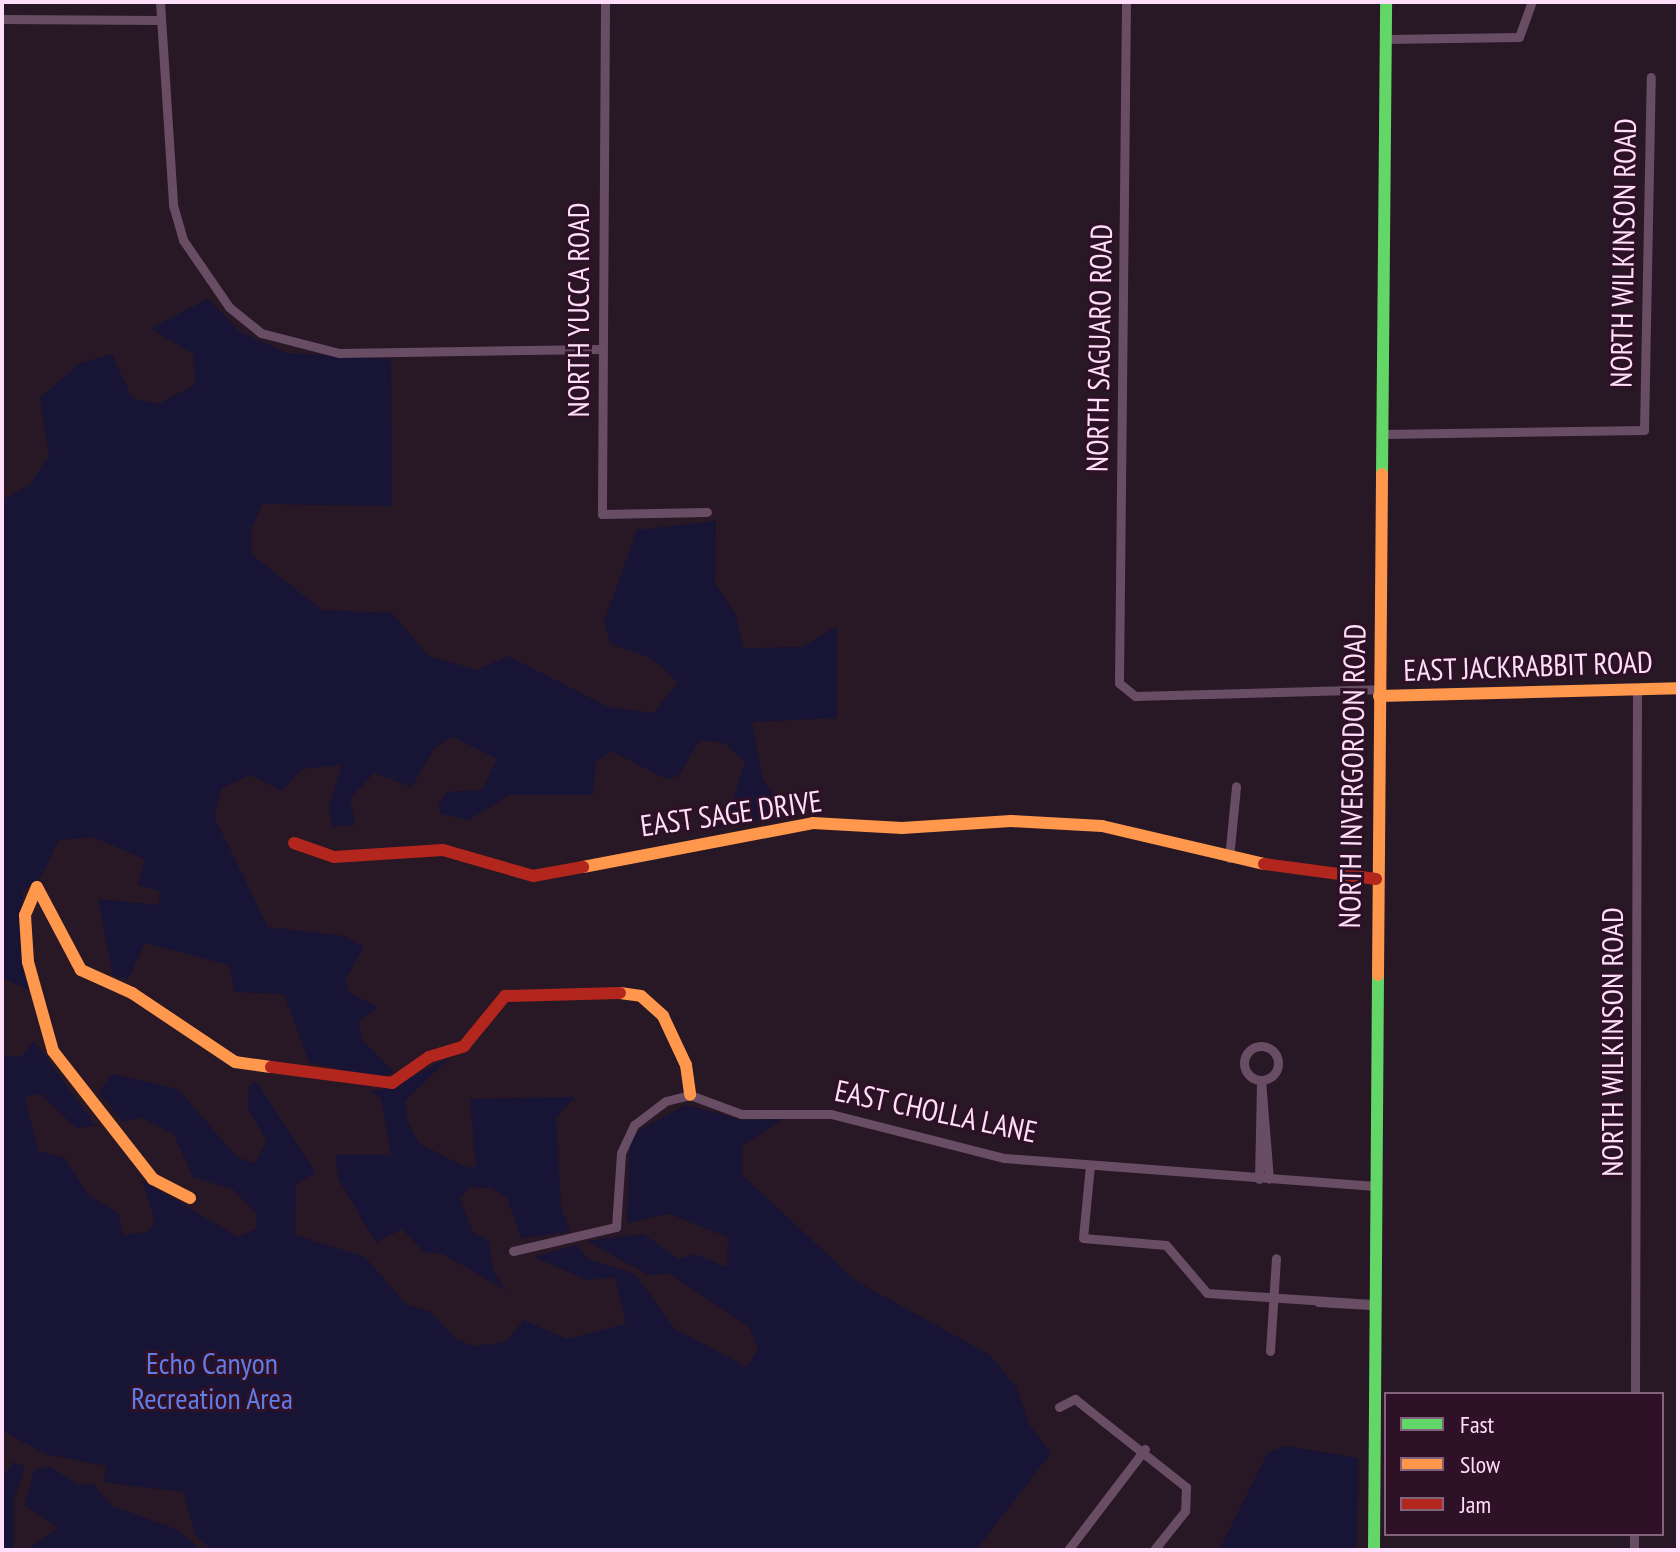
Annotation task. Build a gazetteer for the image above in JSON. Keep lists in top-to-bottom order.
{
  "streets": {
    "street": [
      "NORTH WILKINSON ROAD",
      "NORTH YUCCA ROAD",
      "NORTH SAGUARO ROAD",
      "EAST JACKRABBIT ROAD",
      "NORTH INVERGORDON ROAD",
      "EAST SAGE DRIVE",
      "EAST CHOLLA LANE"
    ]
  },
  "crossings": [
    ["NORTH WILKINSON ROAD", "EAST JACKRABBIT ROAD"],
    ["NORTH WILKINSON ROAD", "NORTH INVERGORDON ROAD"],
    ["NORTH SAGUARO ROAD", "EAST JACKRABBIT ROAD"],
    ["EAST JACKRABBIT ROAD", "NORTH INVERGORDON ROAD"],
    ["NORTH INVERGORDON ROAD", "EAST SAGE DRIVE"],
    ["NORTH INVERGORDON ROAD", "EAST CHOLLA LANE"]
  ],
  "parks": ["Echo Canyon Recreation Area"],
  "legend": ["Fast", "Slow", "Jam"]
}
